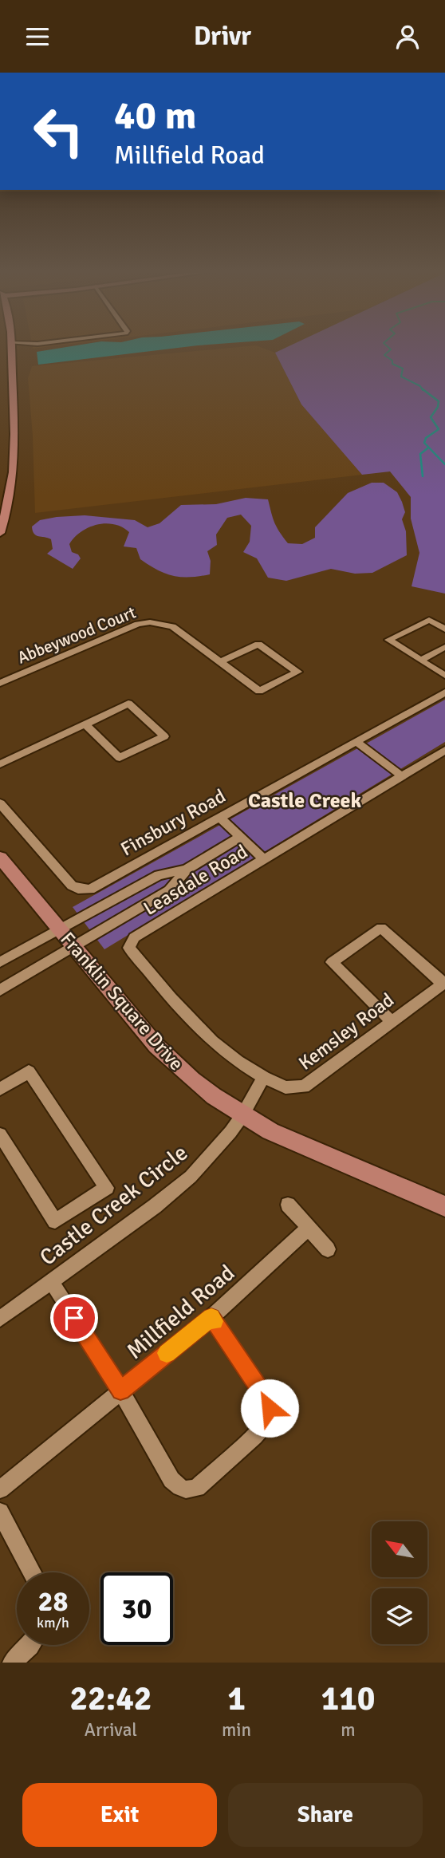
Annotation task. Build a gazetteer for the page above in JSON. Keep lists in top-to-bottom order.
{
  "streets": {
    "street": [
      "Abbeywood Court",
      "Finsbury Road",
      "Leasdale Road",
      "Franklin Square Drive",
      "Kemsley Road",
      "Castle Creek Circle",
      "Millfield Road"
    ]
  },
  "crossings": [
    ["Leasdale Road", "Kemsley Road"],
    ["Leasdale Road", "Castle Creek Circle"],
    ["Franklin Square Drive", "Castle Creek Circle"],
    ["Kemsley Road", "Castle Creek Circle"]
  ],
  "districts": ["Castle Creek"],
  "north": "top left",
  "page": {
    "header": "Drivr",
    "turn": ["40 m", "Millfield Road"],
    "speed": "28 km/h",
    "limit": "30",
    "eta": [
      "22:42",
      "Arrival",
      "1",
      "min",
      "110",
      "m"
    ],
    "buttons": ["Exit", "Share"]
  }
}
